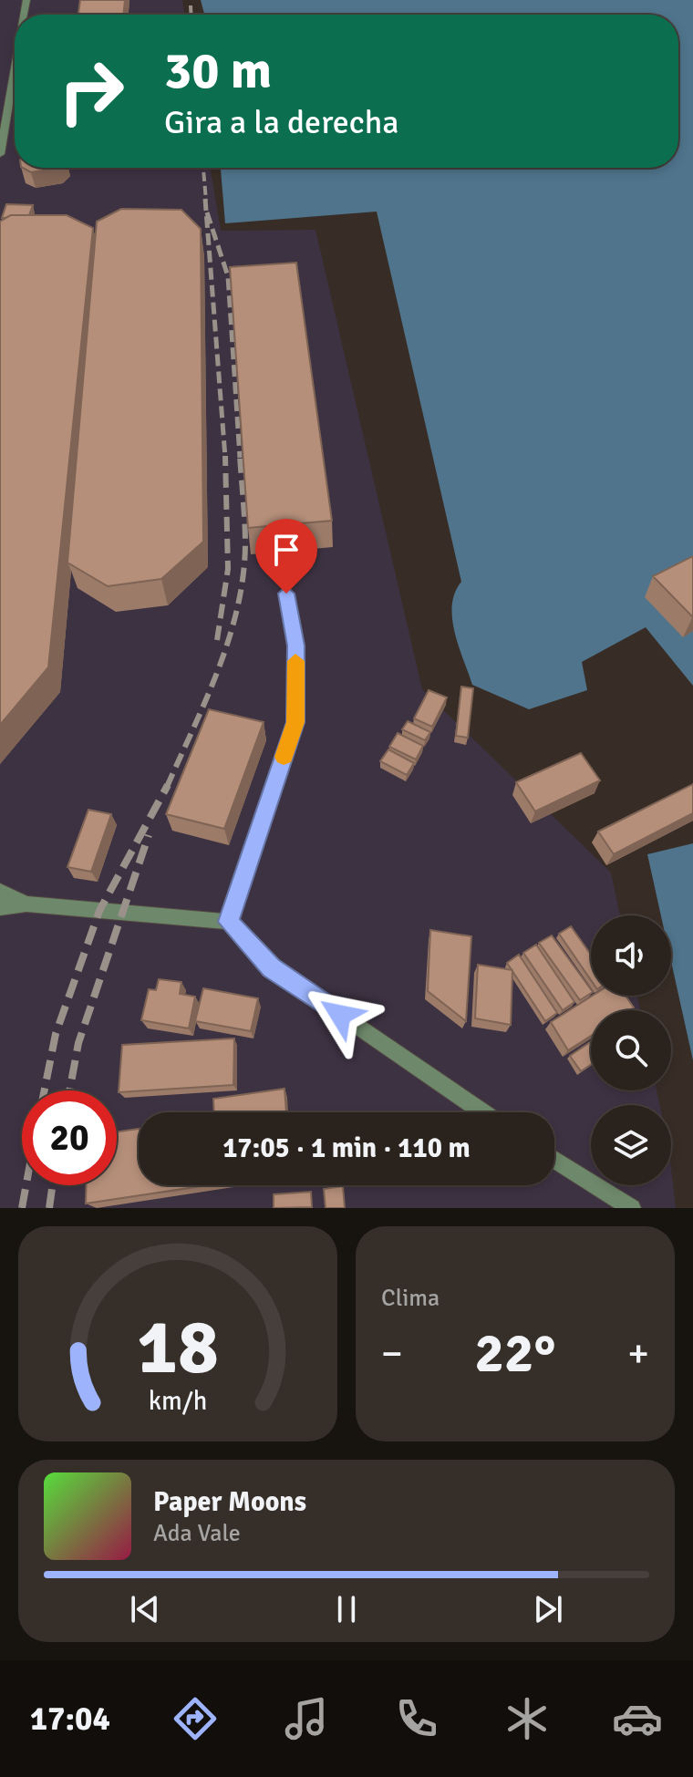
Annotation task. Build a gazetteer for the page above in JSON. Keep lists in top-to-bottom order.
{
  "page": {
    "turn": ["30 m", "Gira a la derecha"],
    "limit": "20",
    "trip": "17:05 · 1 min · 110 m",
    "tile": "Clima",
    "heat": ["−", "22°", "+"],
    "song": ["Paper Moons", "Ada Vale"],
    "tabs": "17:04",
    "gauge": ["18", "km/h"]
  }
}
